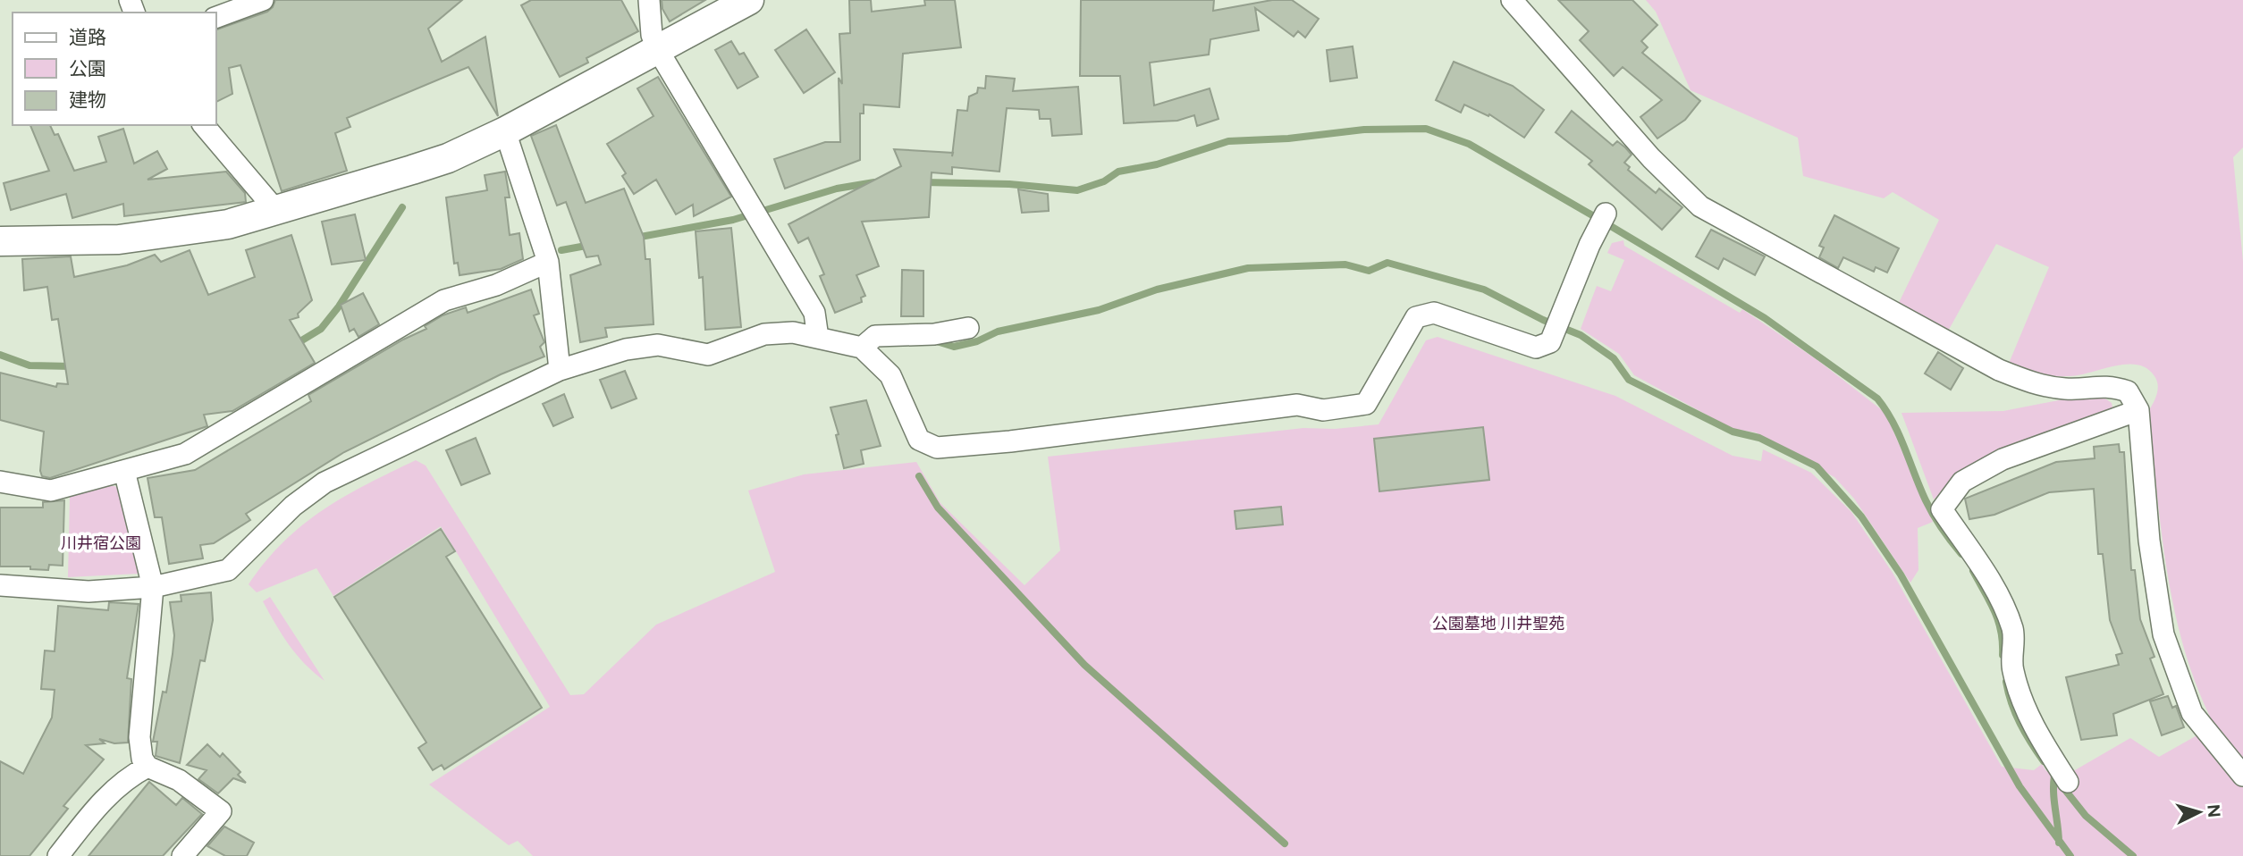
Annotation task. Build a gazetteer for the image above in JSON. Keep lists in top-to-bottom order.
{
  "parks": ["川井宿公園", "公園墓地 川井聖苑"],
  "legend": ["道路", "公園", "建物"],
  "north": "right"
}
